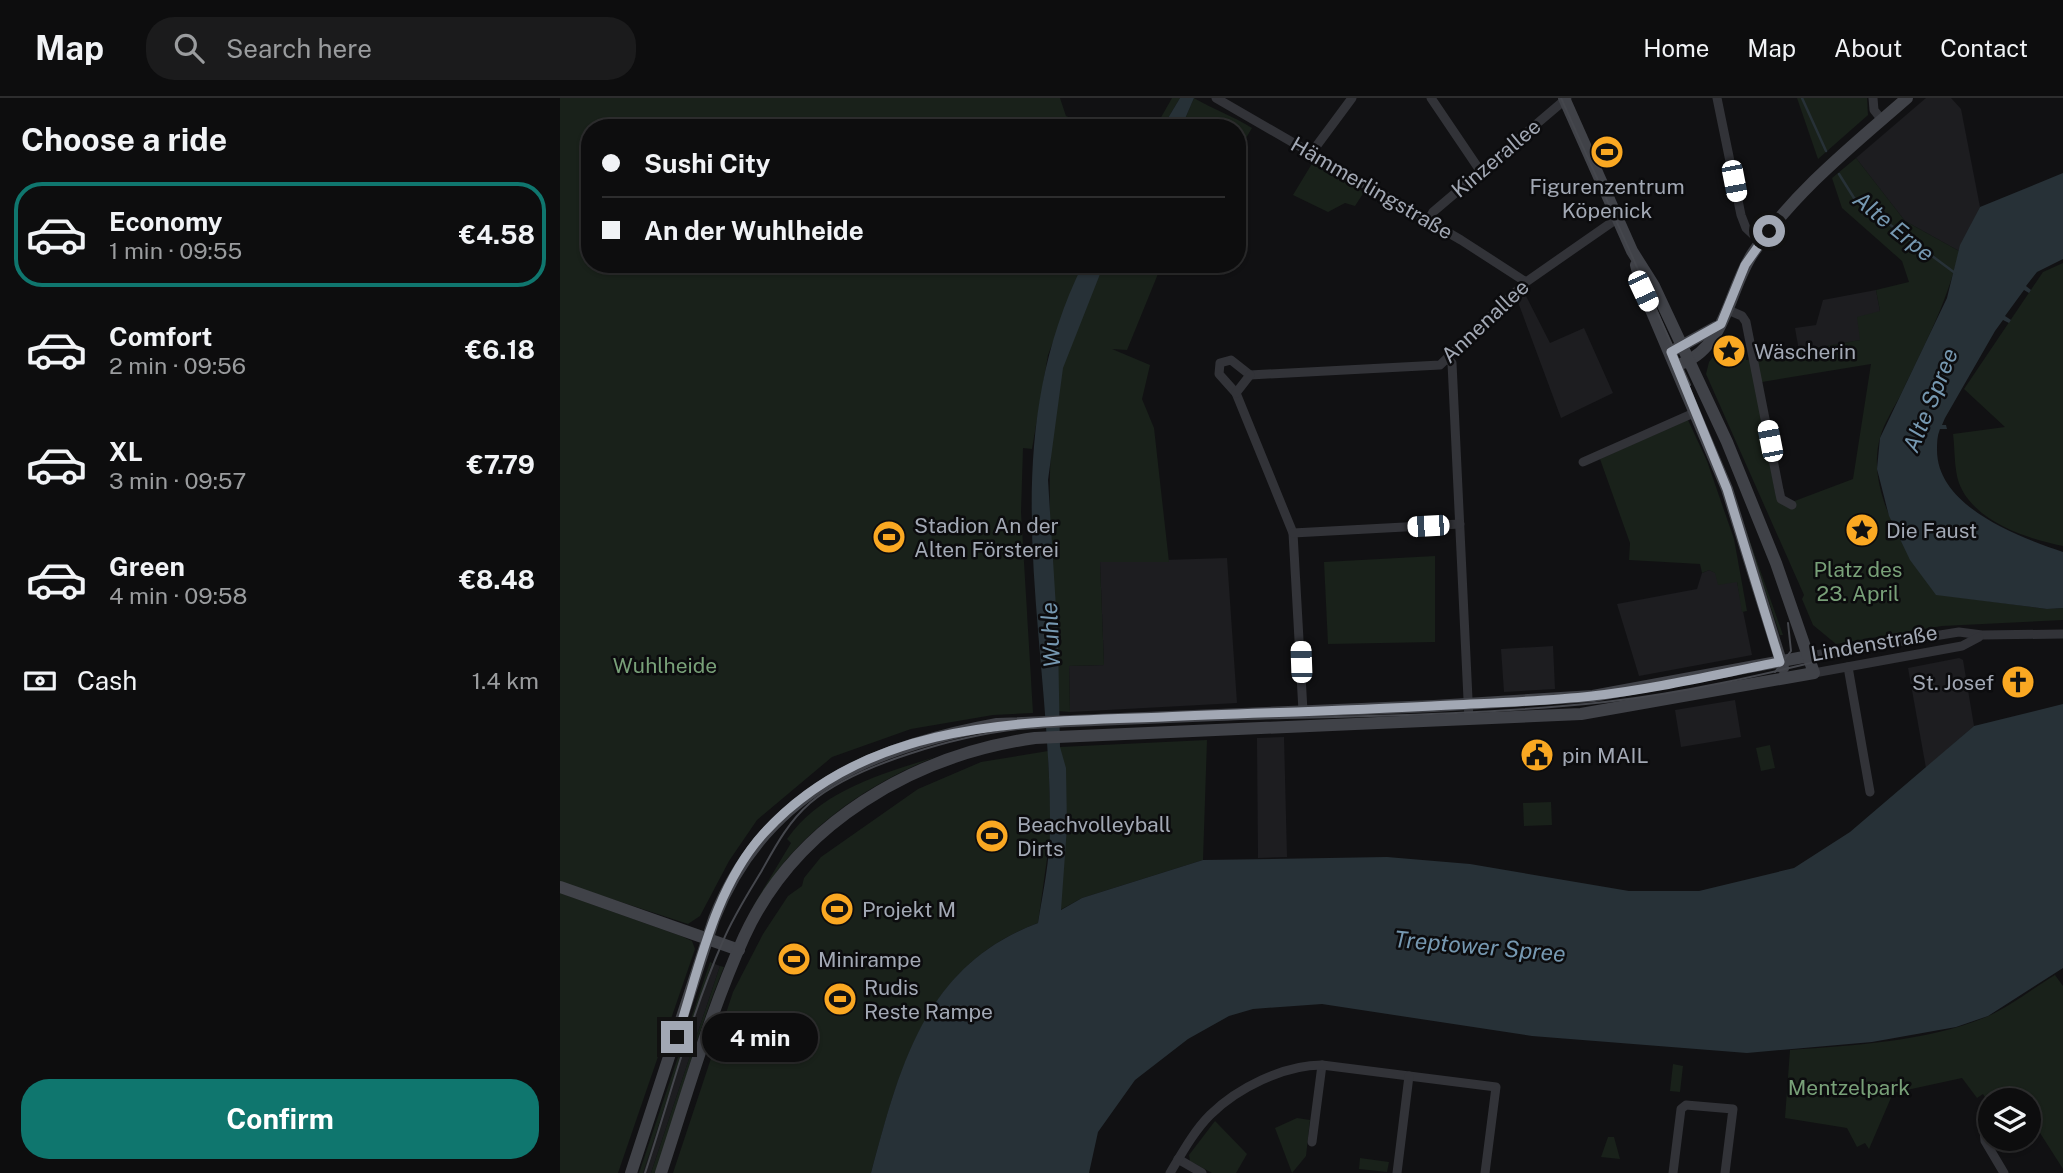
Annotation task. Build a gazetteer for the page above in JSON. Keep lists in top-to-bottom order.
{
  "streets": {
    "main road": ["Lindenstraße"],
    "street": ["Kinzerallee", "Hämmerlingstraße", "Annenallee"]
  },
  "crossings": [
    ["Kinzerallee", "Hämmerlingstraße"],
    ["Hämmerlingstraße", "Annenallee"]
  ],
  "water": [
    "Alte Erpe",
    "Alte Spree",
    "Wuhle",
    "Treptower Spree"
  ],
  "parks": ["Platz des 23. April", "Wuhlheide", "Mentzelpark"],
  "places": {
    "sports": [
      "Figurenzentrum Köpenick",
      "Stadion An der Alten Försterei",
      "Beachvolleyball Dirts",
      "Projekt M",
      "Minirampe",
      "Rudis Reste Rampe"
    ],
    "place": ["Wäscherin", "Die Faust"],
    "church": ["St. Josef"],
    "public building": ["pin MAIL"]
  },
  "page": {
    "header": "Map",
    "search": "Search here",
    "nav": [
      "Home",
      "Map",
      "About",
      "Contact"
    ],
    "heading": "Choose a ride",
    "banner": ["Sushi City", "An der Wuhlheide"],
    "list": [
      {
        "name": "Economy",
        "note": "1 min · 09:55",
        "value": "€4.58"
      },
      {
        "name": "Comfort",
        "note": "2 min · 09:56",
        "value": "€6.18"
      },
      {
        "name": "XL",
        "note": "3 min · 09:57",
        "value": "€7.79"
      },
      {
        "name": "Green",
        "note": "4 min · 09:58",
        "value": "€8.48"
      }
    ],
    "pay": ["Cash", "1.4 km"],
    "bubble": "4 min",
    "buttons": "Confirm"
  }
}
